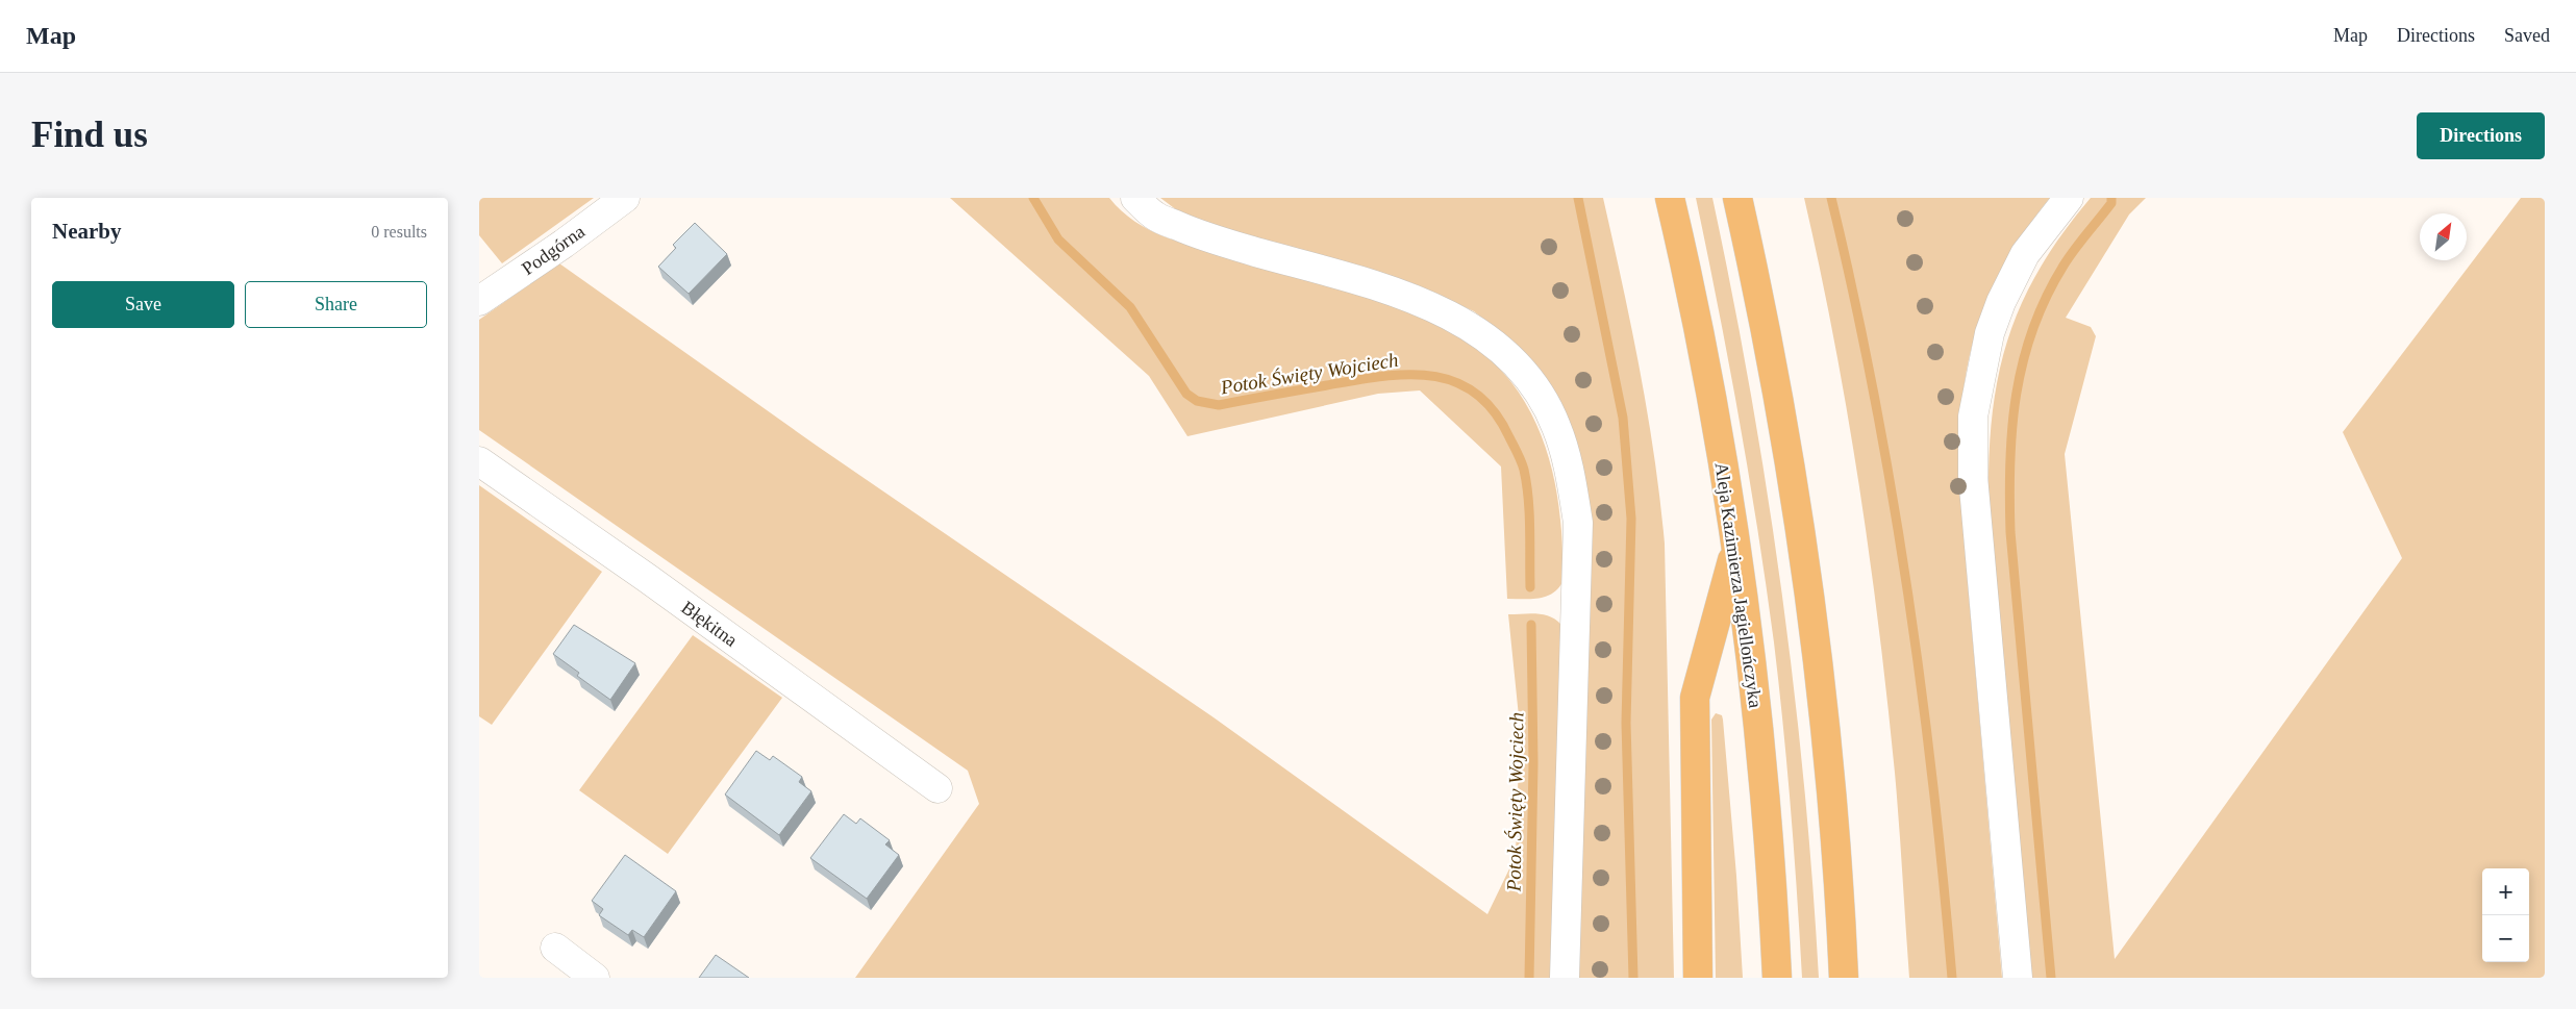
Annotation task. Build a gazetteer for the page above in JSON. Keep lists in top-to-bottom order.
{
  "streets": {
    "highway": ["Aleja Kazimierza Jagiellończyka"],
    "street": ["Podgórna", "Błękitna"]
  },
  "water": ["Potok Święty Wojciech"],
  "north": "top right",
  "page": {
    "header": "Map",
    "nav": ["Map", "Directions", "Saved"],
    "buttons": [
      "Directions",
      ["Save", "Share"]
    ],
    "title": "Find us",
    "heading": ["Nearby", "0 results"],
    "map_buttons": ["+", "−"]
  }
}
